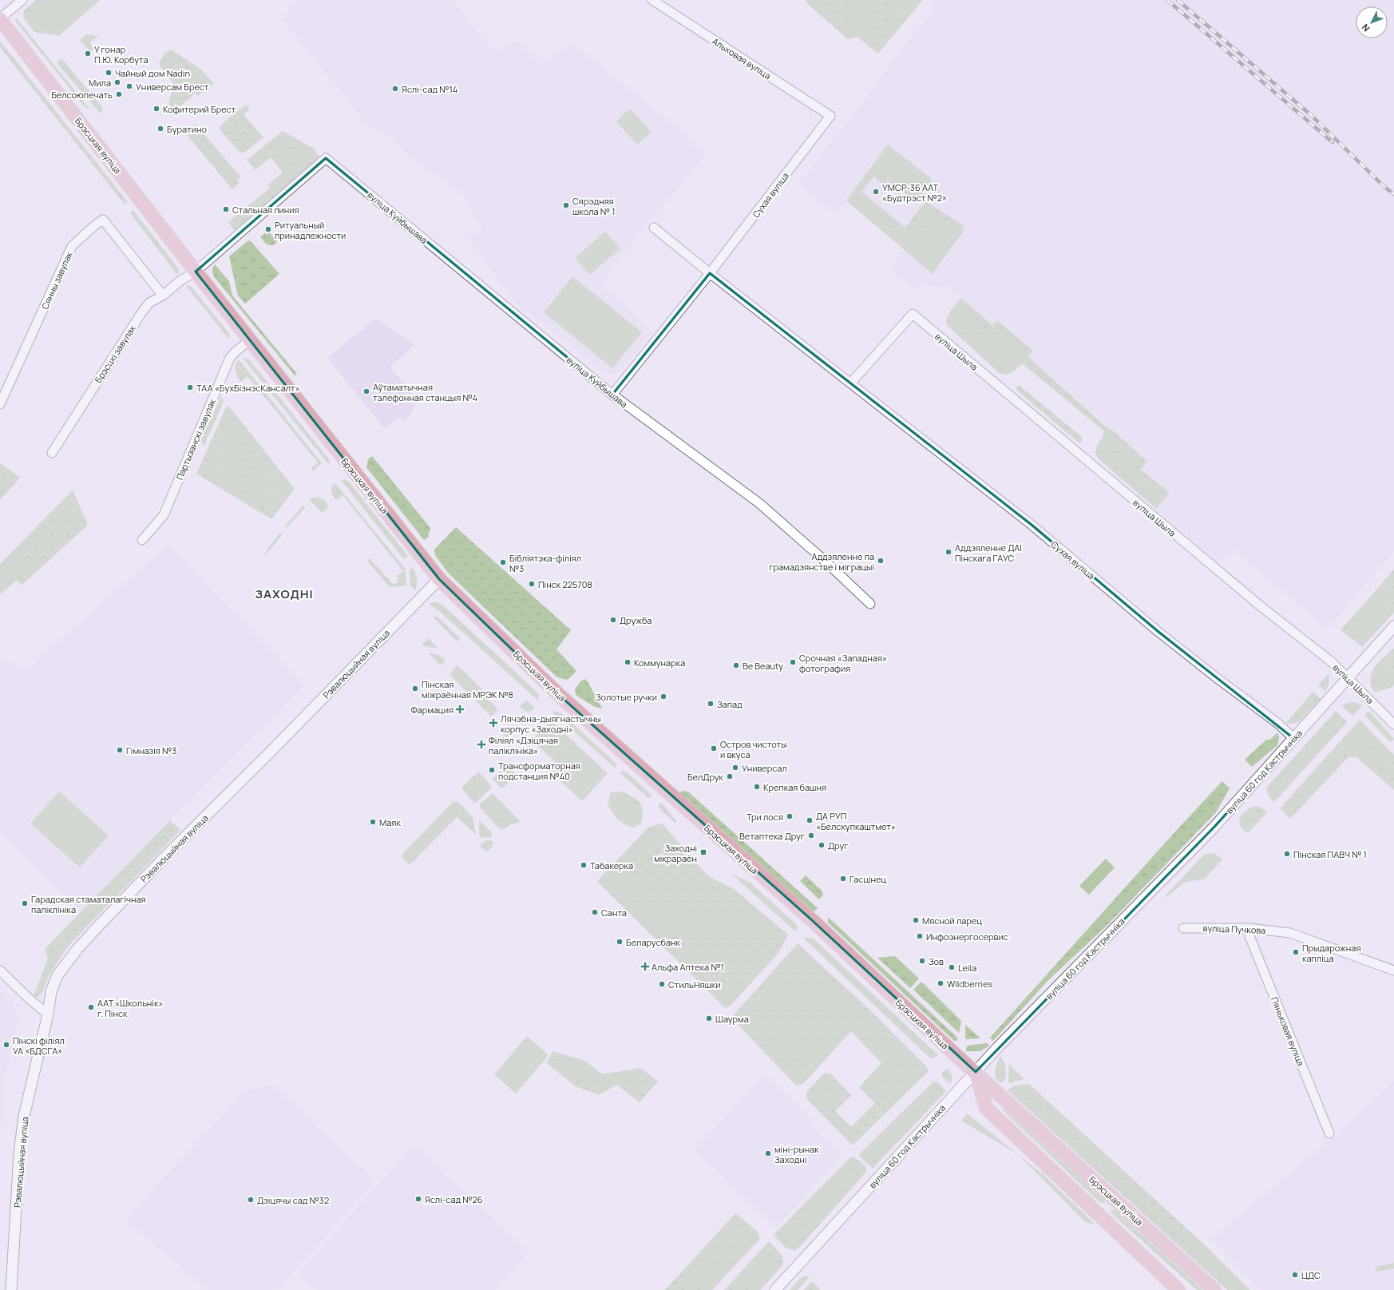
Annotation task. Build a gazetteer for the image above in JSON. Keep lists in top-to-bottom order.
{
  "streets": {
    "main road": ["Брэсцкая вуліца"],
    "street": [
      "Альховая вуліца",
      "Сухая вуліца",
      "вуліца Куйбышава",
      "Сянны завулак",
      "вуліца Шыла",
      "Брэсцкі завулак",
      "Партызанскі завулак",
      "Рэвалюцыйная вуліца",
      "вуліца 60 год Кастрычніка",
      "вуліца Пучкова",
      "Пяньковая вуліца"
    ]
  },
  "crossings": [
    ["Альховая вуліца", "Сухая вуліца"],
    ["Брэсцкая вуліца", "вуліца Куйбышава"],
    ["Брэсцкая вуліца", "Брэсцкі завулак"],
    ["Брэсцкая вуліца", "Партызанскі завулак"],
    ["Брэсцкая вуліца", "Рэвалюцыйная вуліца"],
    ["Брэсцкая вуліца", "вуліца 60 год Кастрычніка"],
    ["Сухая вуліца", "вуліца Куйбышава"],
    ["Сухая вуліца", "вуліца Шыла"],
    ["Сухая вуліца", "вуліца 60 год Кастрычніка"],
    ["вуліца Куйбышава", "Брэсцкі завулак"],
    ["Сянны завулак", "Брэсцкі завулак"],
    ["вуліца Шыла", "вуліца 60 год Кастрычніка"],
    ["вуліца Пучкова", "Пяньковая вуліца"]
  ],
  "districts": ["ЗАХОДНІ"],
  "places": {
    "other": [
      "У гонар П.Ю. Корбута",
      "Чайный дом Nadin",
      "Мила",
      "Универсам Брест",
      "Яслі-сад №14",
      "Белсоюпечать",
      "Кофитерий Брест",
      "Буратино",
      "УМСР-36 ААТ «Будтрэст №2»",
      "Сярэдняя школа № 1",
      "Стальная линия",
      "Ритуальный принадлежности",
      "ТАА «БухБізнэсКансалт»",
      "Аўтаматычная тэлефонная станцыя №4",
      "Аддзяленне ДАІ Пінскага ГАУС",
      "Аддзяленне па грамадзянстве і міграцыі",
      "Бібліятэка-філіял №3",
      "Пінск 225708",
      "Дружба",
      "Коммунарка",
      "Срочная «Западная» фотография",
      "Be Beauty",
      "Пінская міжраённая МРЭК №8",
      "Золотые ручки",
      "Запад",
      "Остров чистоты и вкуса",
      "Гімназія №3",
      "Универсал",
      "Трансформаторная подстанция №40",
      "БелДрук",
      "Крепкая башня",
      "Три лося",
      "ДА РУП «Белскупкаштмет»",
      "Маяк",
      "Ветаптека Друг",
      "Друг",
      "Пінская ПАВЧ № 1",
      "Табакерка",
      "Гасцінец",
      "Гарадская стаматалагічная паліклініка",
      "Санта",
      "Мясной ларец",
      "Инфоэнергосервис",
      "Беларусбанк",
      "Прыдарожная капліца",
      "Зов",
      "Leila",
      "Wildberries",
      "СтильНяшки",
      "ААТ «Школьнік» г. Пінск",
      "Шаурма",
      "Пінскі філіял УА «БДСГА»",
      "міні-рынак Заходні",
      "Яслі-сад №26",
      "Дзіцячы сад №32",
      "ЦДС"
    ],
    "health": [
      "Фармация",
      "Лячэбна-дыягнастычны корпус «Заходні»",
      "Філіял «Дзіцячая паліклініка»",
      "Альфа Аптека №1"
    ],
    "transit": ["Заходні мікрараён"]
  },
  "north": "bottom left"
}
